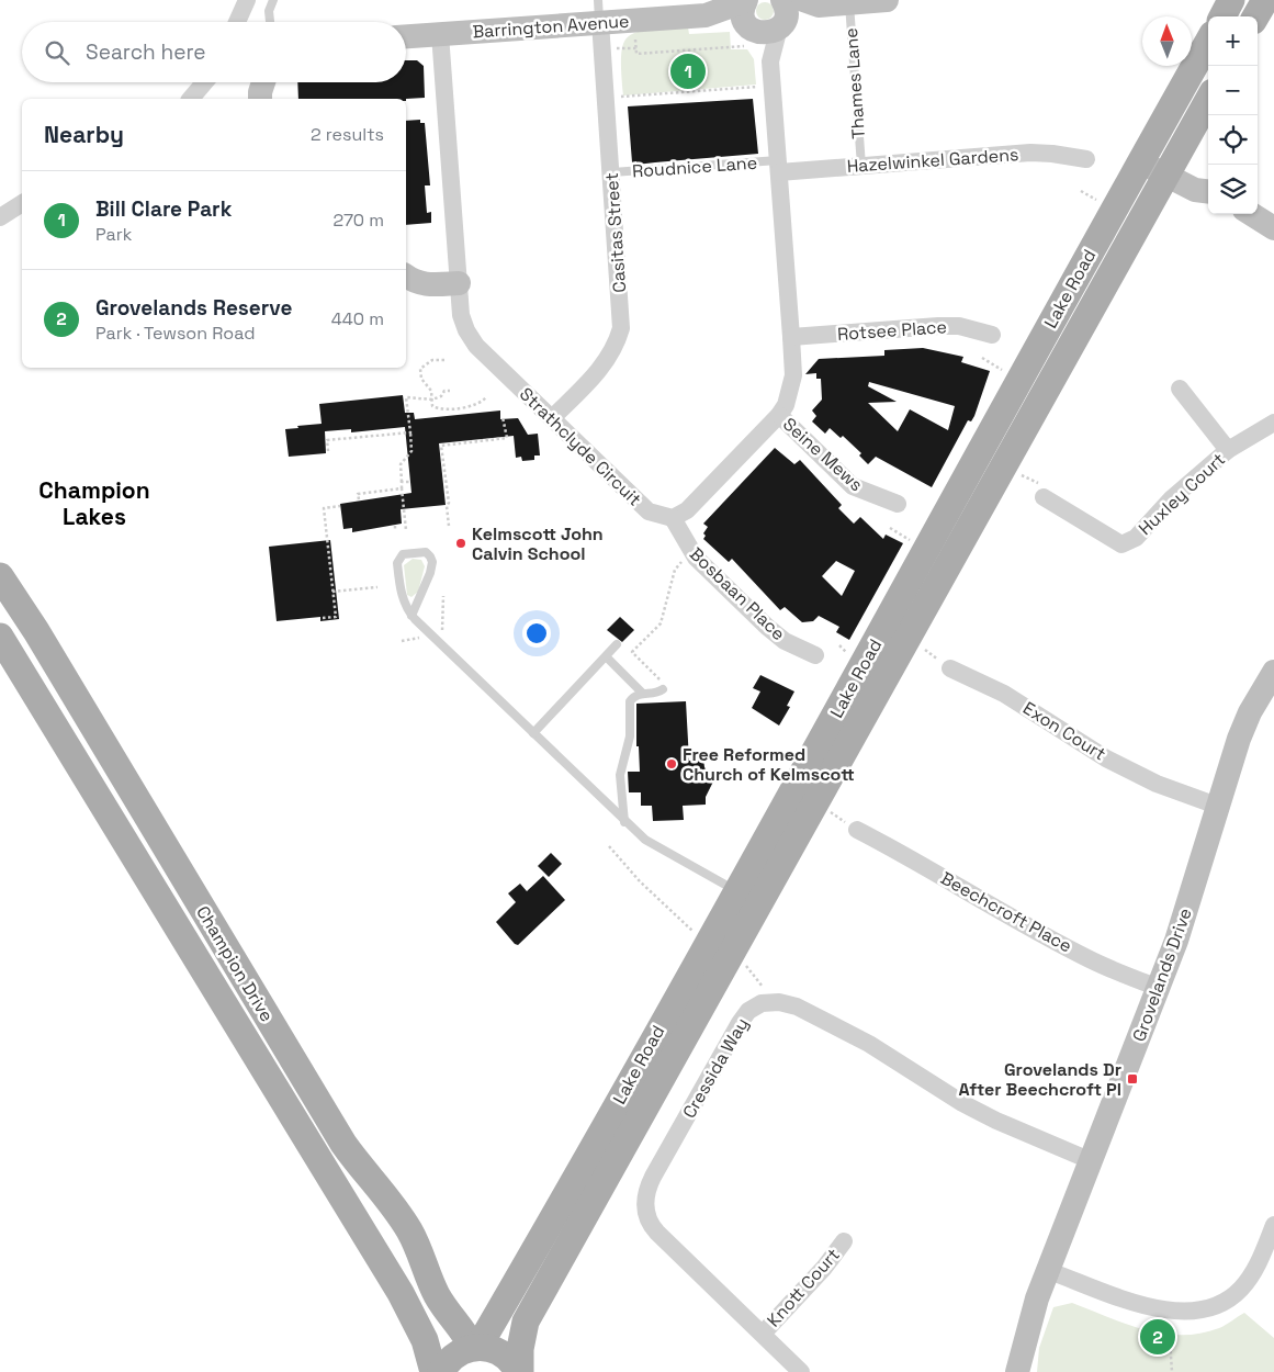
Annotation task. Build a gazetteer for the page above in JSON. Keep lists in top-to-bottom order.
{
  "streets": {
    "main road": ["Lake Road", "Champion Drive"],
    "street": [
      "Barrington Avenue",
      "Hazelwinkel Gardens",
      "Casitas Street",
      "Rotsee Place",
      "Strathclyde Circuit",
      "Seine Mews",
      "Huxley Court",
      "Bosbaan Place",
      "Exon Court",
      "Beechcroft Place",
      "Grovelands Drive",
      "Cressida Way",
      "Knott Court"
    ],
    "lane": ["Thames Lane", "Roudnice Lane"]
  },
  "crossings": [
    ["Barrington Avenue", "Casitas Street"],
    ["Barrington Avenue", "Strathclyde Circuit"],
    ["Thames Lane", "Hazelwinkel Gardens"],
    ["Hazelwinkel Gardens", "Roudnice Lane"],
    ["Roudnice Lane", "Casitas Street"],
    ["Casitas Street", "Strathclyde Circuit"],
    ["Lake Road", "Champion Drive"],
    ["Strathclyde Circuit", "Bosbaan Place"],
    ["Exon Court", "Grovelands Drive"],
    ["Beechcroft Place", "Grovelands Drive"],
    ["Grovelands Drive", "Cressida Way"],
    ["Cressida Way", "Knott Court"]
  ],
  "districts": ["Champion Lakes"],
  "places": {
    "other": ["Kelmscott John Calvin School", "Free Reformed Church of Kelmscott"],
    "transit": ["Grovelands Dr After Beechcroft Pl"]
  },
  "north": "top",
  "page": {
    "map_buttons": ["+", "−"],
    "search": "Search here",
    "pins": ["1", "2"],
    "heading": ["Nearby", "2 results"],
    "list": [
      {
        "mark": "1",
        "name": "Bill Clare Park",
        "note": "Park",
        "value": "270 m"
      },
      {
        "mark": "2",
        "name": "Grovelands Reserve",
        "note": "Park · Tewson Road",
        "value": "440 m"
      }
    ]
  }
}
